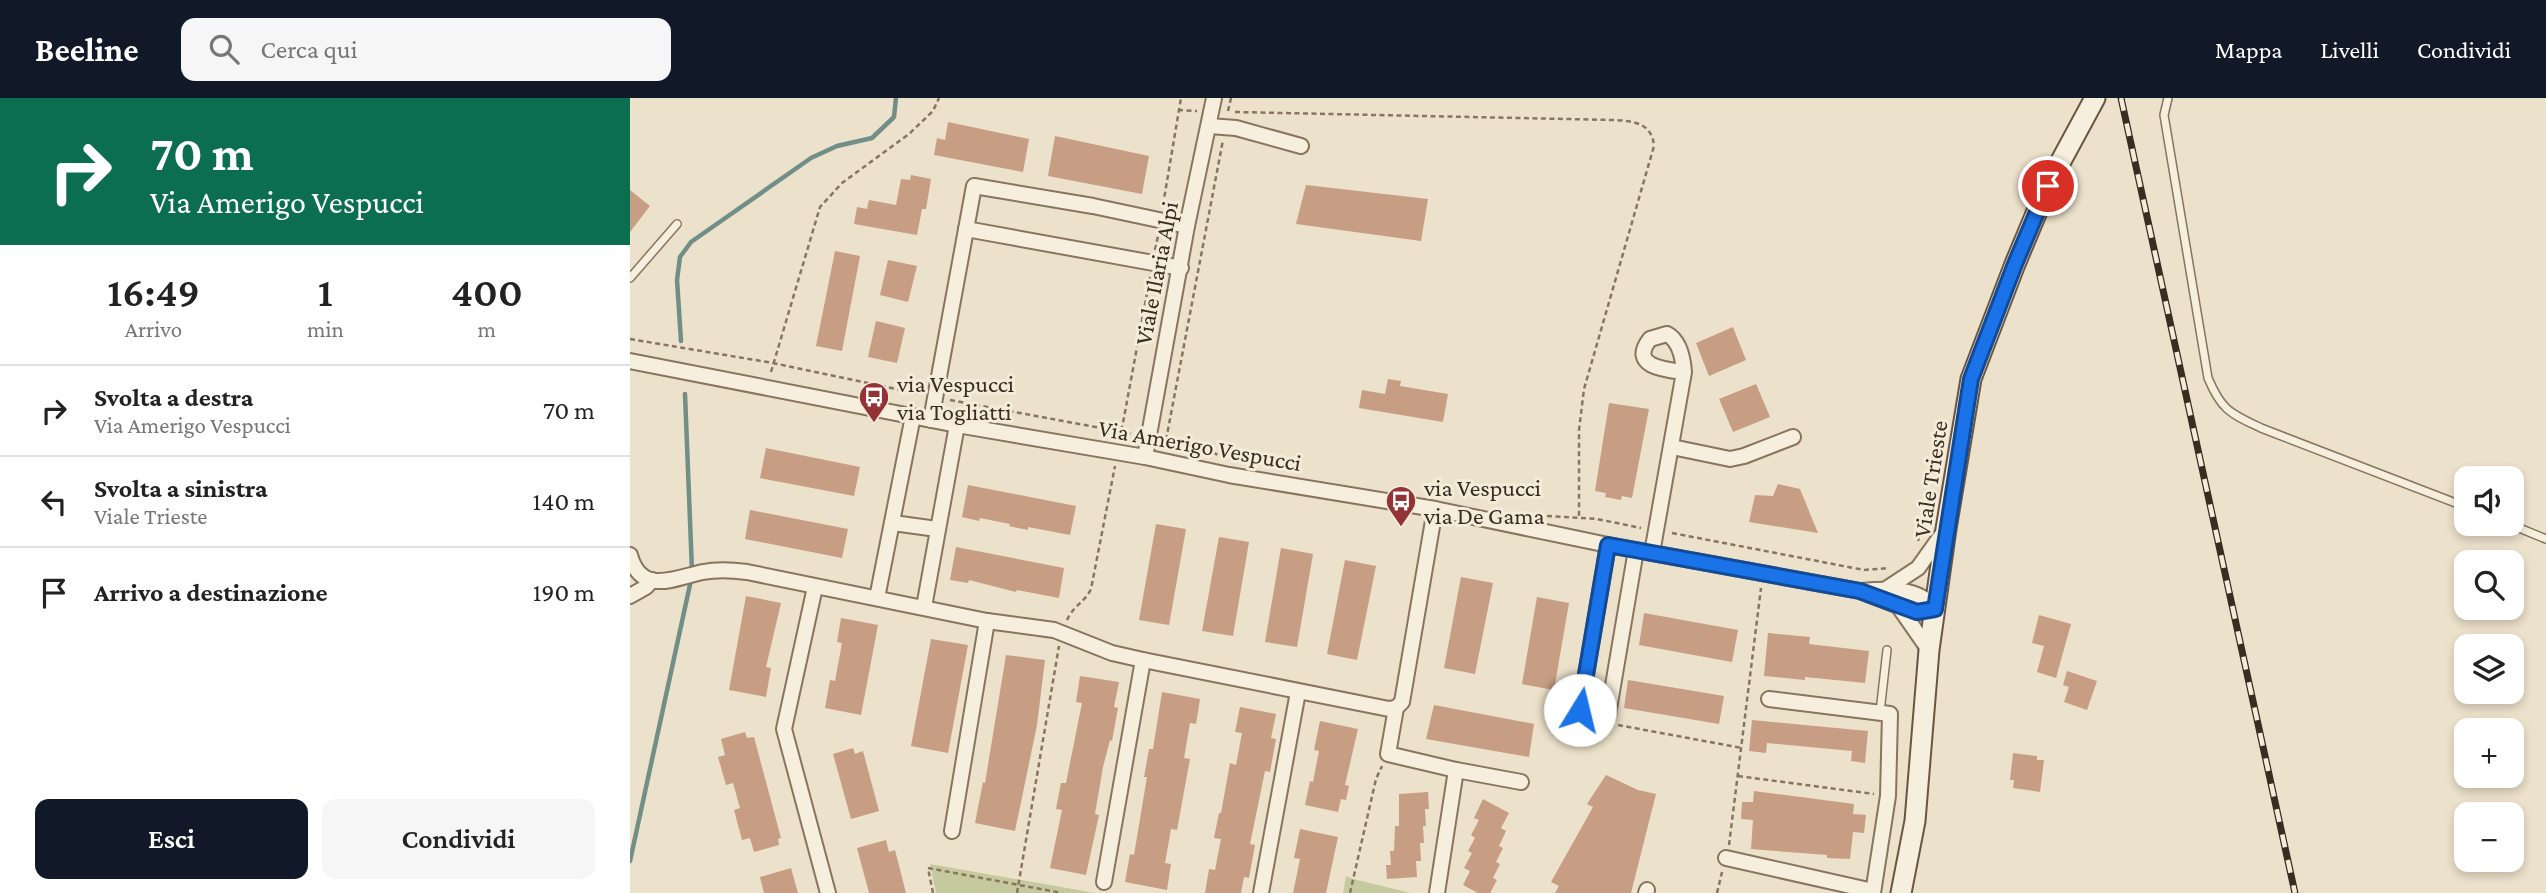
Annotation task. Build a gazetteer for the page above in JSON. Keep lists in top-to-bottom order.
{
  "streets": {
    "main road": ["Viale Trieste"],
    "street": ["Viale Ilaria Alpi", "Via Amerigo Vespucci"]
  },
  "crossings": [
    ["Viale Ilaria Alpi", "Via Amerigo Vespucci"],
    ["Via Amerigo Vespucci", "Viale Trieste"]
  ],
  "places": {
    "bus stop": ["via Vespucci via Togliatti", "via Vespucci via De Gama"]
  },
  "page": {
    "header": "Beeline",
    "search": "Cerca qui",
    "nav": ["Mappa", "Livelli", "Condividi"],
    "turn": ["70 m", "Via Amerigo Vespucci"],
    "eta": [
      "16:49",
      "Arrivo",
      "1",
      "min",
      "400",
      "m"
    ],
    "list": [
      {
        "name": "Svolta a destra",
        "note": "Via Amerigo Vespucci",
        "value": "70 m"
      },
      {
        "name": "Svolta a sinistra",
        "note": "Viale Trieste",
        "value": "140 m"
      },
      {
        "name": "Arrivo a destinazione",
        "value": "190 m"
      }
    ],
    "map_buttons": ["+", "−"],
    "buttons": ["Esci", "Condividi"]
  }
}
